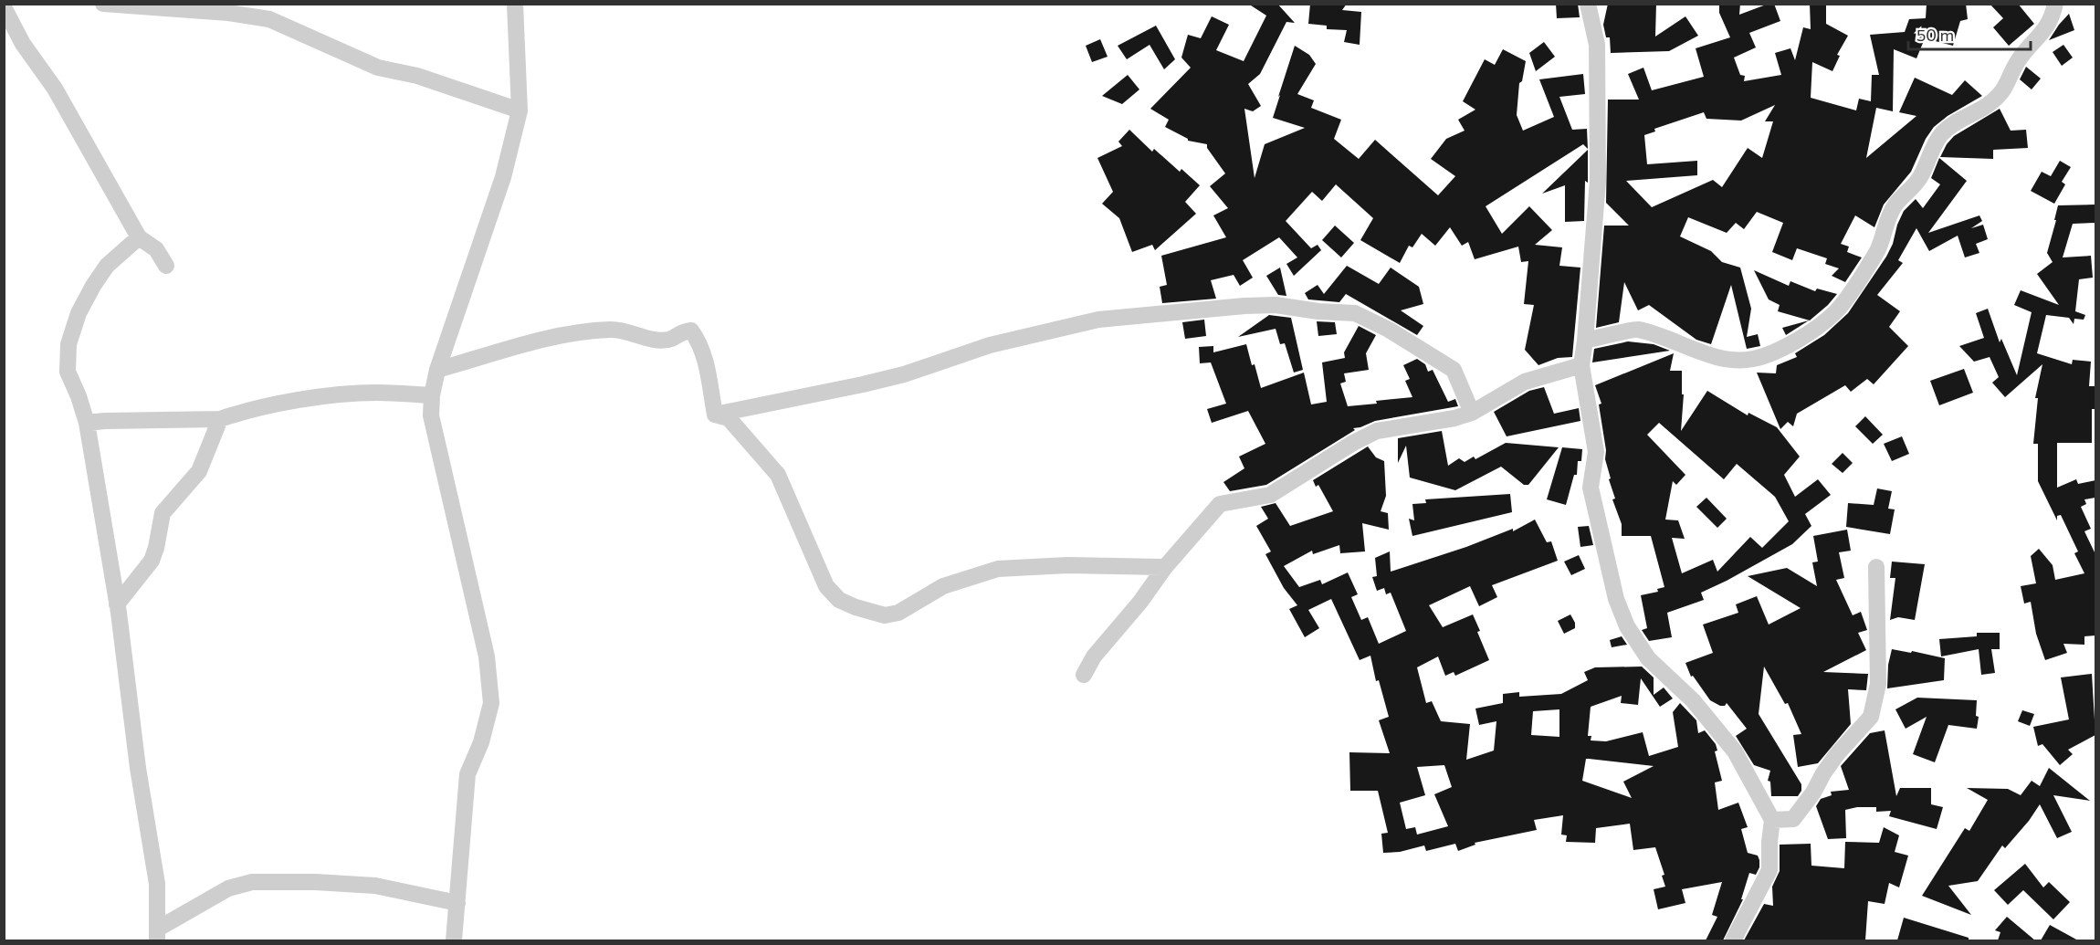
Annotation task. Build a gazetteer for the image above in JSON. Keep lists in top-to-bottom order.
{
  "scale_bar": "50 m"
}
